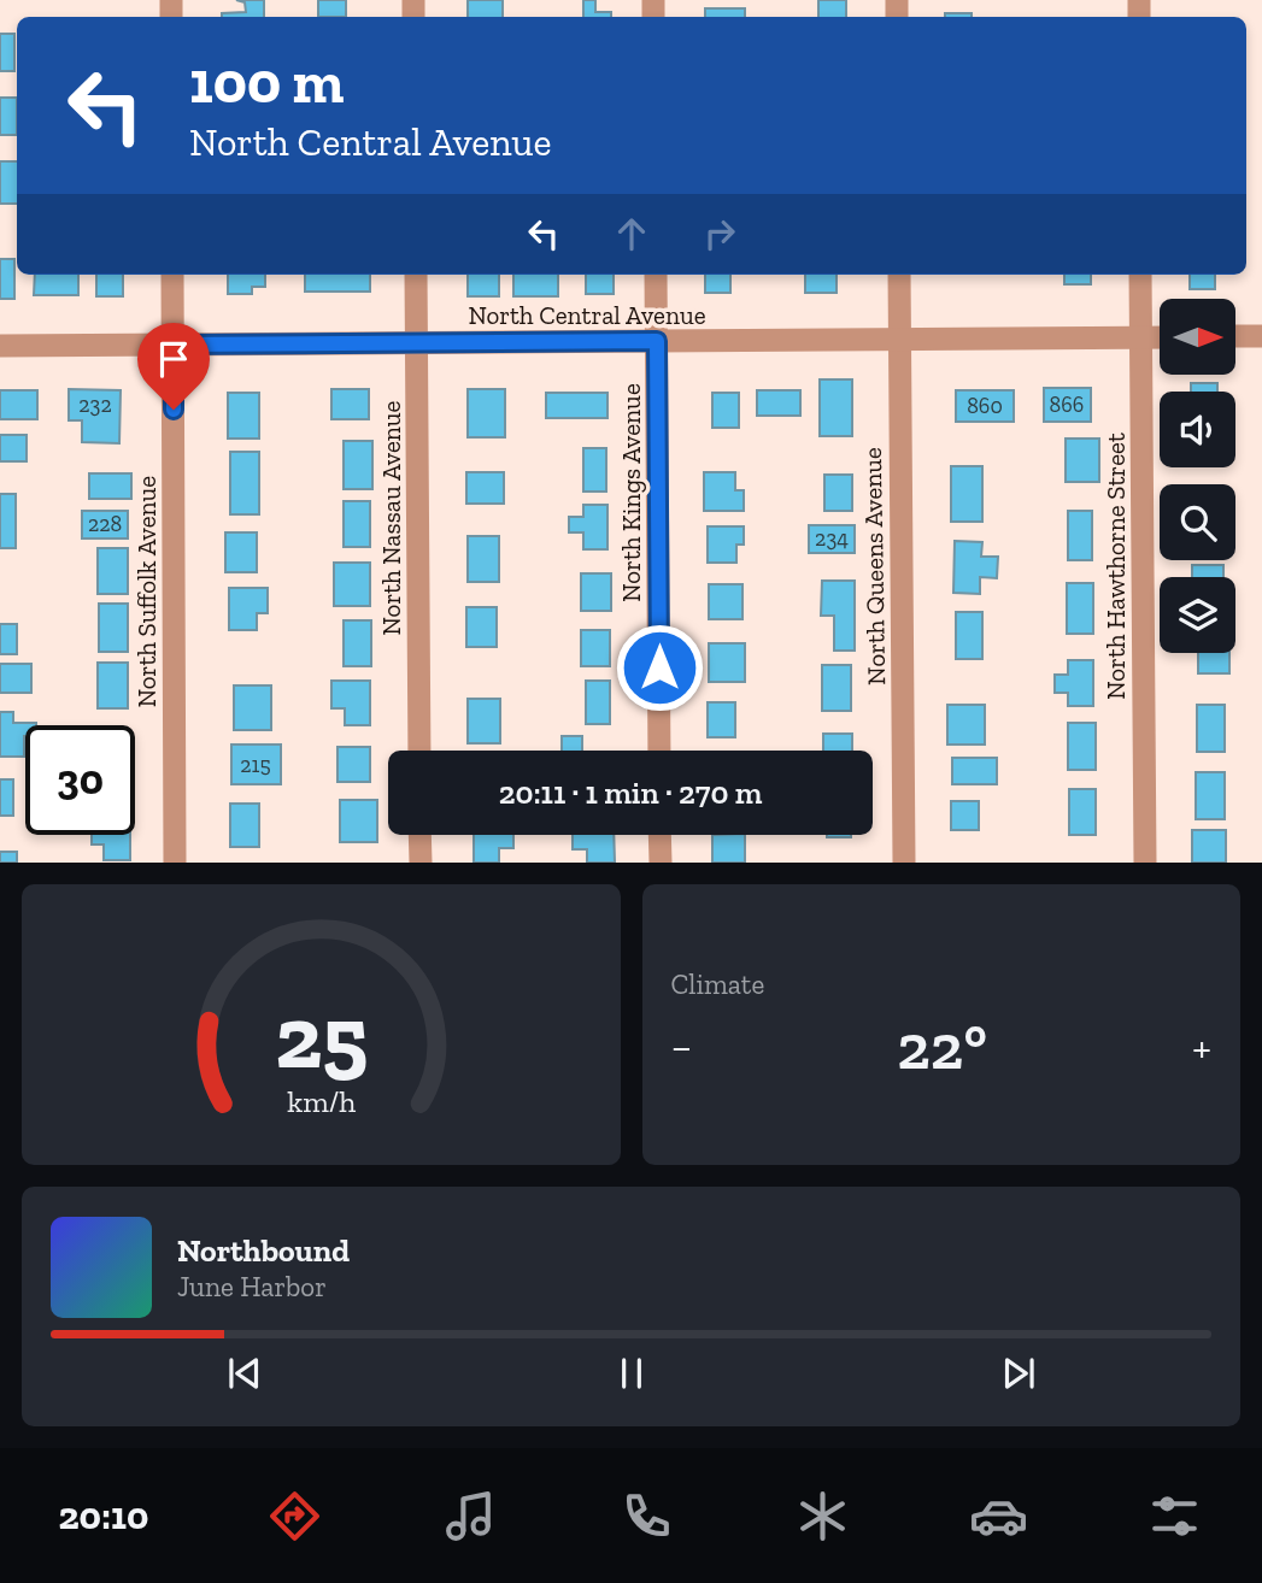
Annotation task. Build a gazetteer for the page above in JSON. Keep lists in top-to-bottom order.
{
  "streets": {
    "street": [
      "North Central Avenue",
      "North Kings Avenue",
      "North Nassau Avenue",
      "North Queens Avenue",
      "North Hawthorne Street",
      "North Suffolk Avenue"
    ]
  },
  "crossings": [
    ["North Central Avenue", "North Kings Avenue"],
    ["North Central Avenue", "North Nassau Avenue"],
    ["North Central Avenue", "North Queens Avenue"],
    ["North Central Avenue", "North Hawthorne Street"],
    ["North Central Avenue", "North Suffolk Avenue"]
  ],
  "house_numbers": [
    "232",
    "866",
    "860",
    "228",
    "234",
    "215"
  ],
  "north": "right",
  "page": {
    "turn": ["100 m", "North Central Avenue"],
    "limit": "30",
    "trip": "20:11 · 1 min · 270 m",
    "tile": "Climate",
    "heat": ["−", "22°", "+"],
    "song": ["Northbound", "June Harbor"],
    "tabs": "20:10",
    "gauge": ["25", "km/h"]
  }
}
